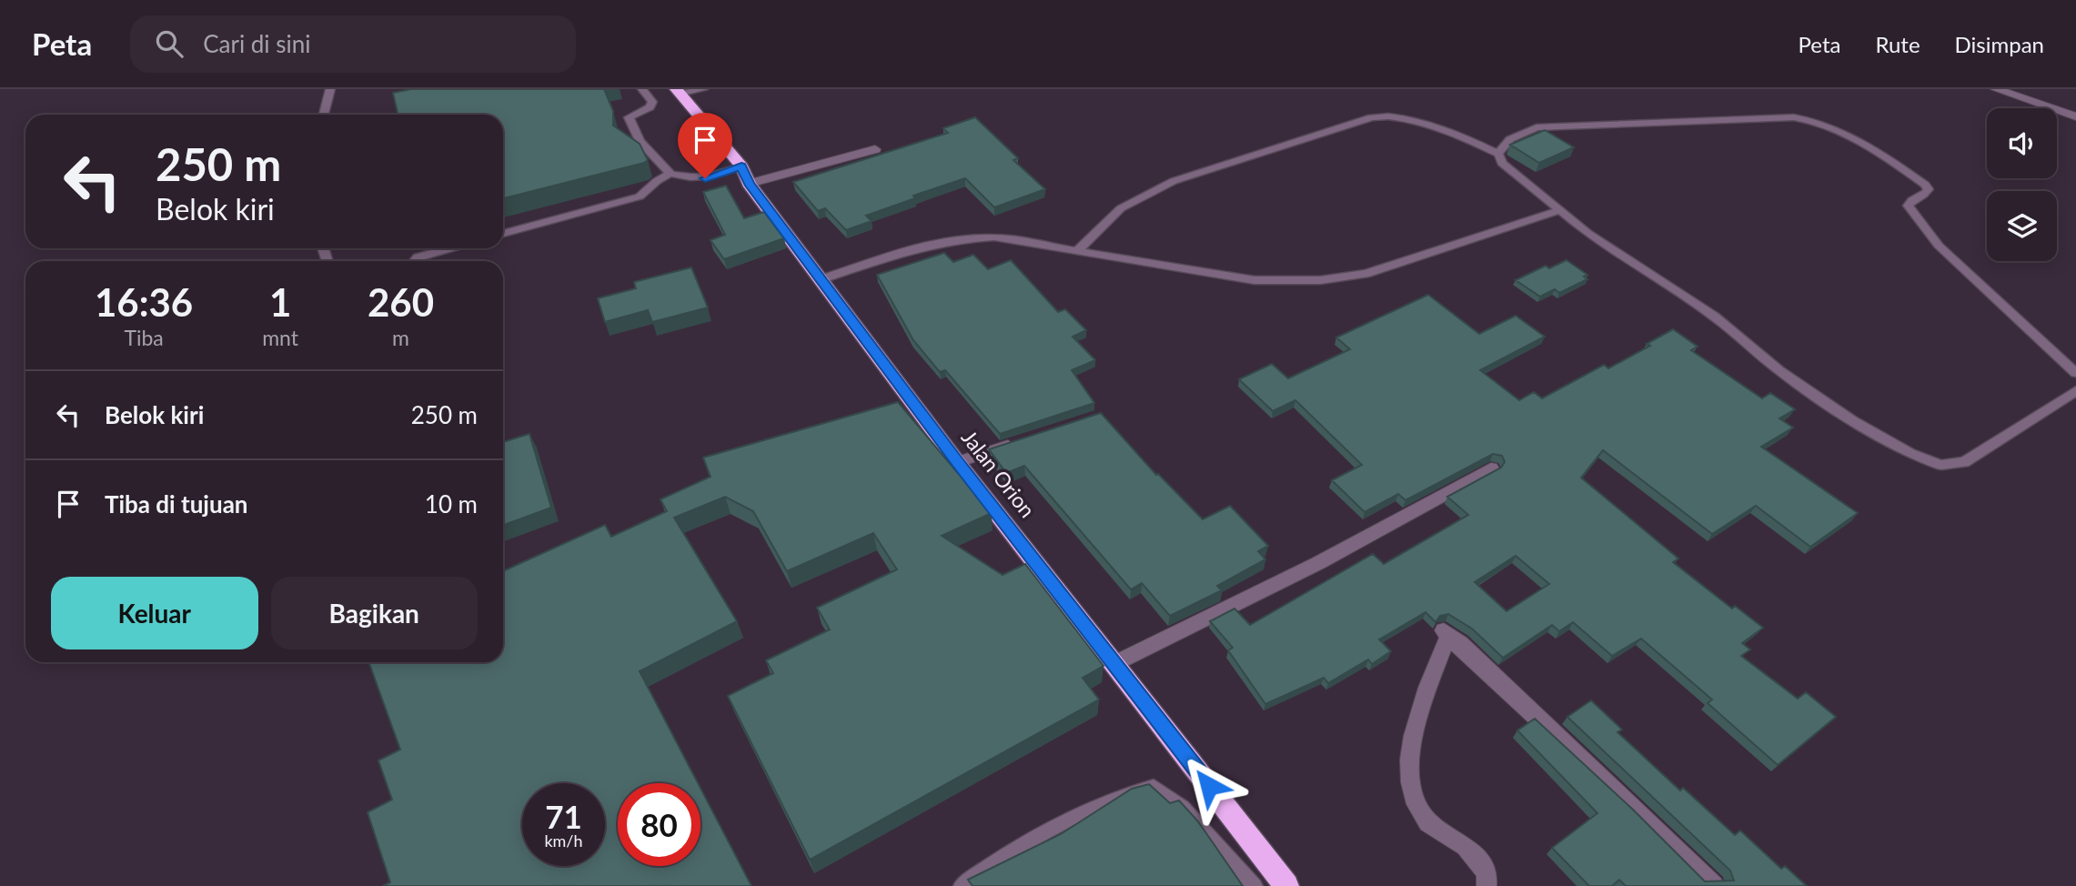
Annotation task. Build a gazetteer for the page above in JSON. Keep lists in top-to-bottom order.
{
  "streets": {
    "highway": ["Jalan Orion"]
  },
  "page": {
    "header": "Peta",
    "search": "Cari di sini",
    "nav": ["Peta", "Rute", "Disimpan"],
    "turn": ["250 m", "Belok kiri"],
    "eta": [
      "16:36",
      "Tiba",
      "1",
      "mnt",
      "260",
      "m"
    ],
    "list": [
      {
        "name": "Belok kiri",
        "value": "250 m"
      },
      {
        "name": "Tiba di tujuan",
        "value": "10 m"
      }
    ],
    "buttons": ["Keluar", "Bagikan"],
    "speed": "71 km/h",
    "limit": "80"
  }
}
